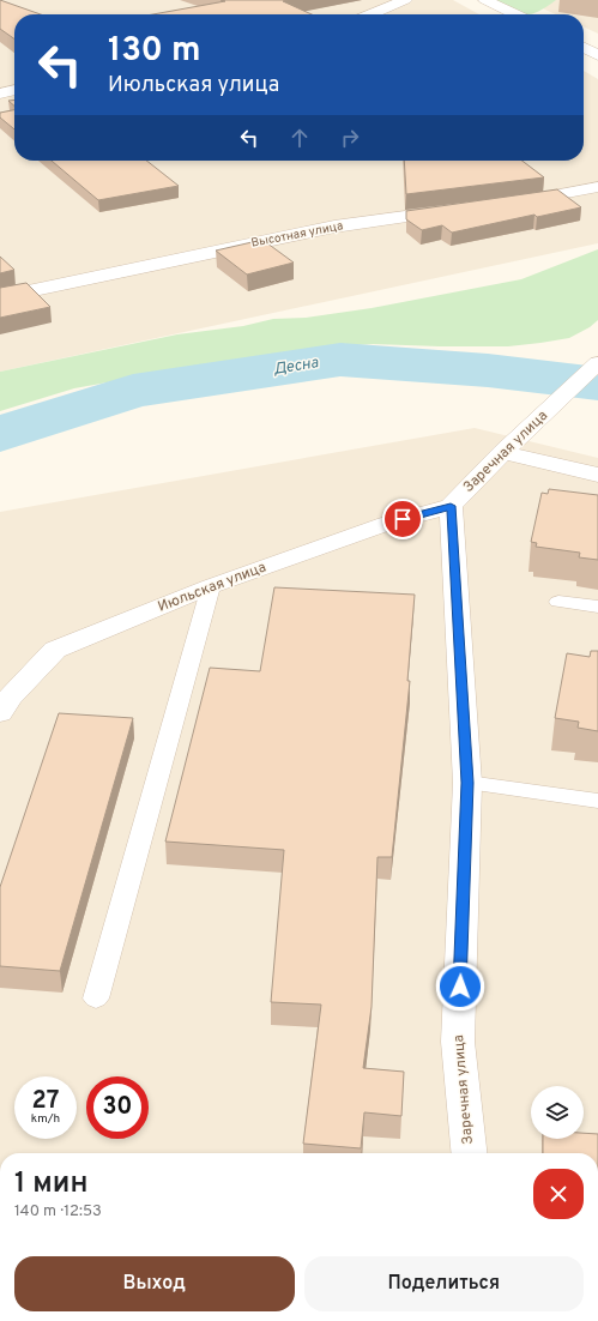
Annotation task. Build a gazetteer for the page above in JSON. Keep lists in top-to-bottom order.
{
  "streets": {
    "street": ["Высотная улица", "Заречная улица", "Июльская улица"]
  },
  "crossings": [
    ["Заречная улица", "Июльская улица"]
  ],
  "water": ["Десна"],
  "page": {
    "turn": ["130 m", "Июльская улица"],
    "speed": "27 km/h",
    "limit": "30",
    "heading": ["1 мин", "140 m · 12:53"],
    "buttons": ["Выход", "Поделиться"]
  }
}
